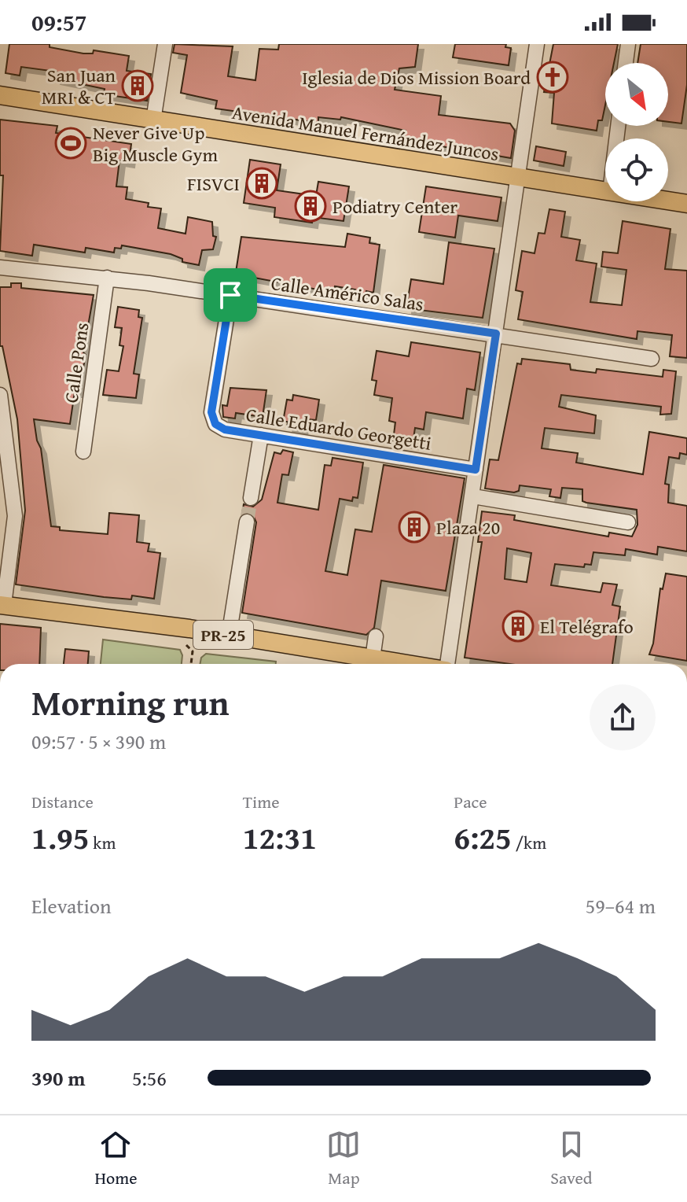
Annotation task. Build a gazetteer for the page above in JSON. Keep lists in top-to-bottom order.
{
  "streets": {
    "main road": ["Avenida Manuel Fernández Juncos", "PR-25"],
    "street": ["Calle Américo Salas", "Calle Pons", "Calle Eduardo Georgetti"]
  },
  "crossings": [
    ["Calle Américo Salas", "Calle Pons"],
    ["Calle Américo Salas", "Calle Eduardo Georgetti"]
  ],
  "places": {
    "church": ["Iglesia de Dios Mission Board"],
    "building": [
      "San Juan MRI & CT",
      "FISVCI",
      "Podiatry Center",
      "Plaza 20",
      "El Telégrafo"
    ],
    "sports": ["Never Give Up Big Muscle Gym"]
  },
  "north": "bottom right",
  "page": {
    "status": "09:57",
    "heading": ["Morning run", "09:57 · 5 × 390 m"],
    "stats": [
      ["Distance", "1.95 km"],
      ["Time", "12:31"],
      ["Pace", "6:25 /km"]
    ],
    "chart": ["Elevation", "59–64 m"],
    "list": [
      {
        "name": "390 m",
        "note": "5:56"
      }
    ],
    "tabs": ["Home", "Map", "Saved"]
  }
}
